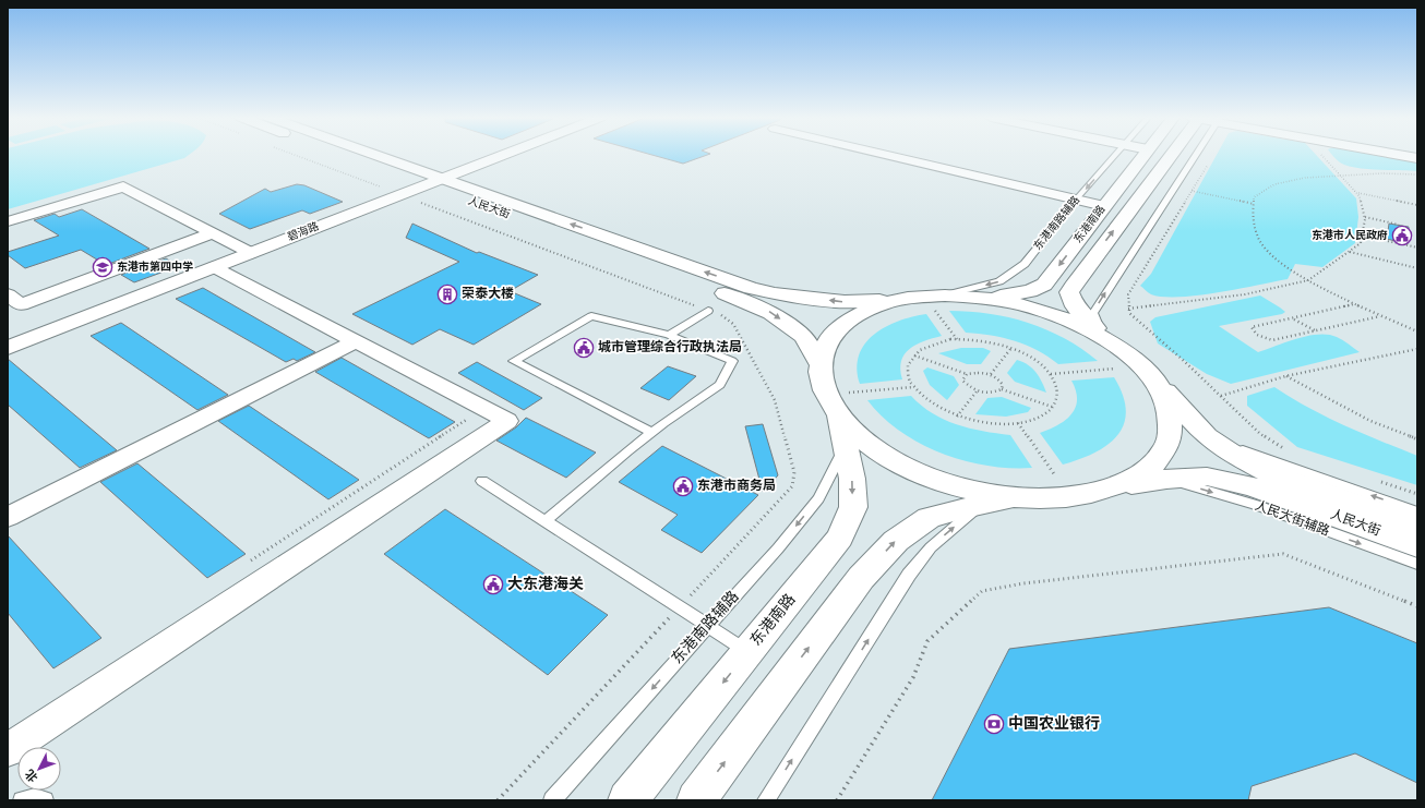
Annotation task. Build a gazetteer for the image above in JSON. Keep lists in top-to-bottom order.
{
  "streets": {
    "main road": ["人民大街", "东港南路", "碧海路"],
    "lane": ["东港南路辅路", "人民大街辅路"]
  },
  "crossings": [
    ["人民大街", "碧海路"],
    ["人民大街", "人民大街辅路"],
    ["东港南路辅路", "东港南路"]
  ],
  "one_way": ["东港南路辅路"],
  "places": {
    "public building": [
      "东港市人民政府",
      "城市管理综合行政执法局",
      "东港市商务局",
      "大东港海关"
    ],
    "school or university": ["东港市第四中学"],
    "building": ["荣泰大楼"],
    "bank": ["中国农业银行"]
  },
  "north": "bottom left"
}
